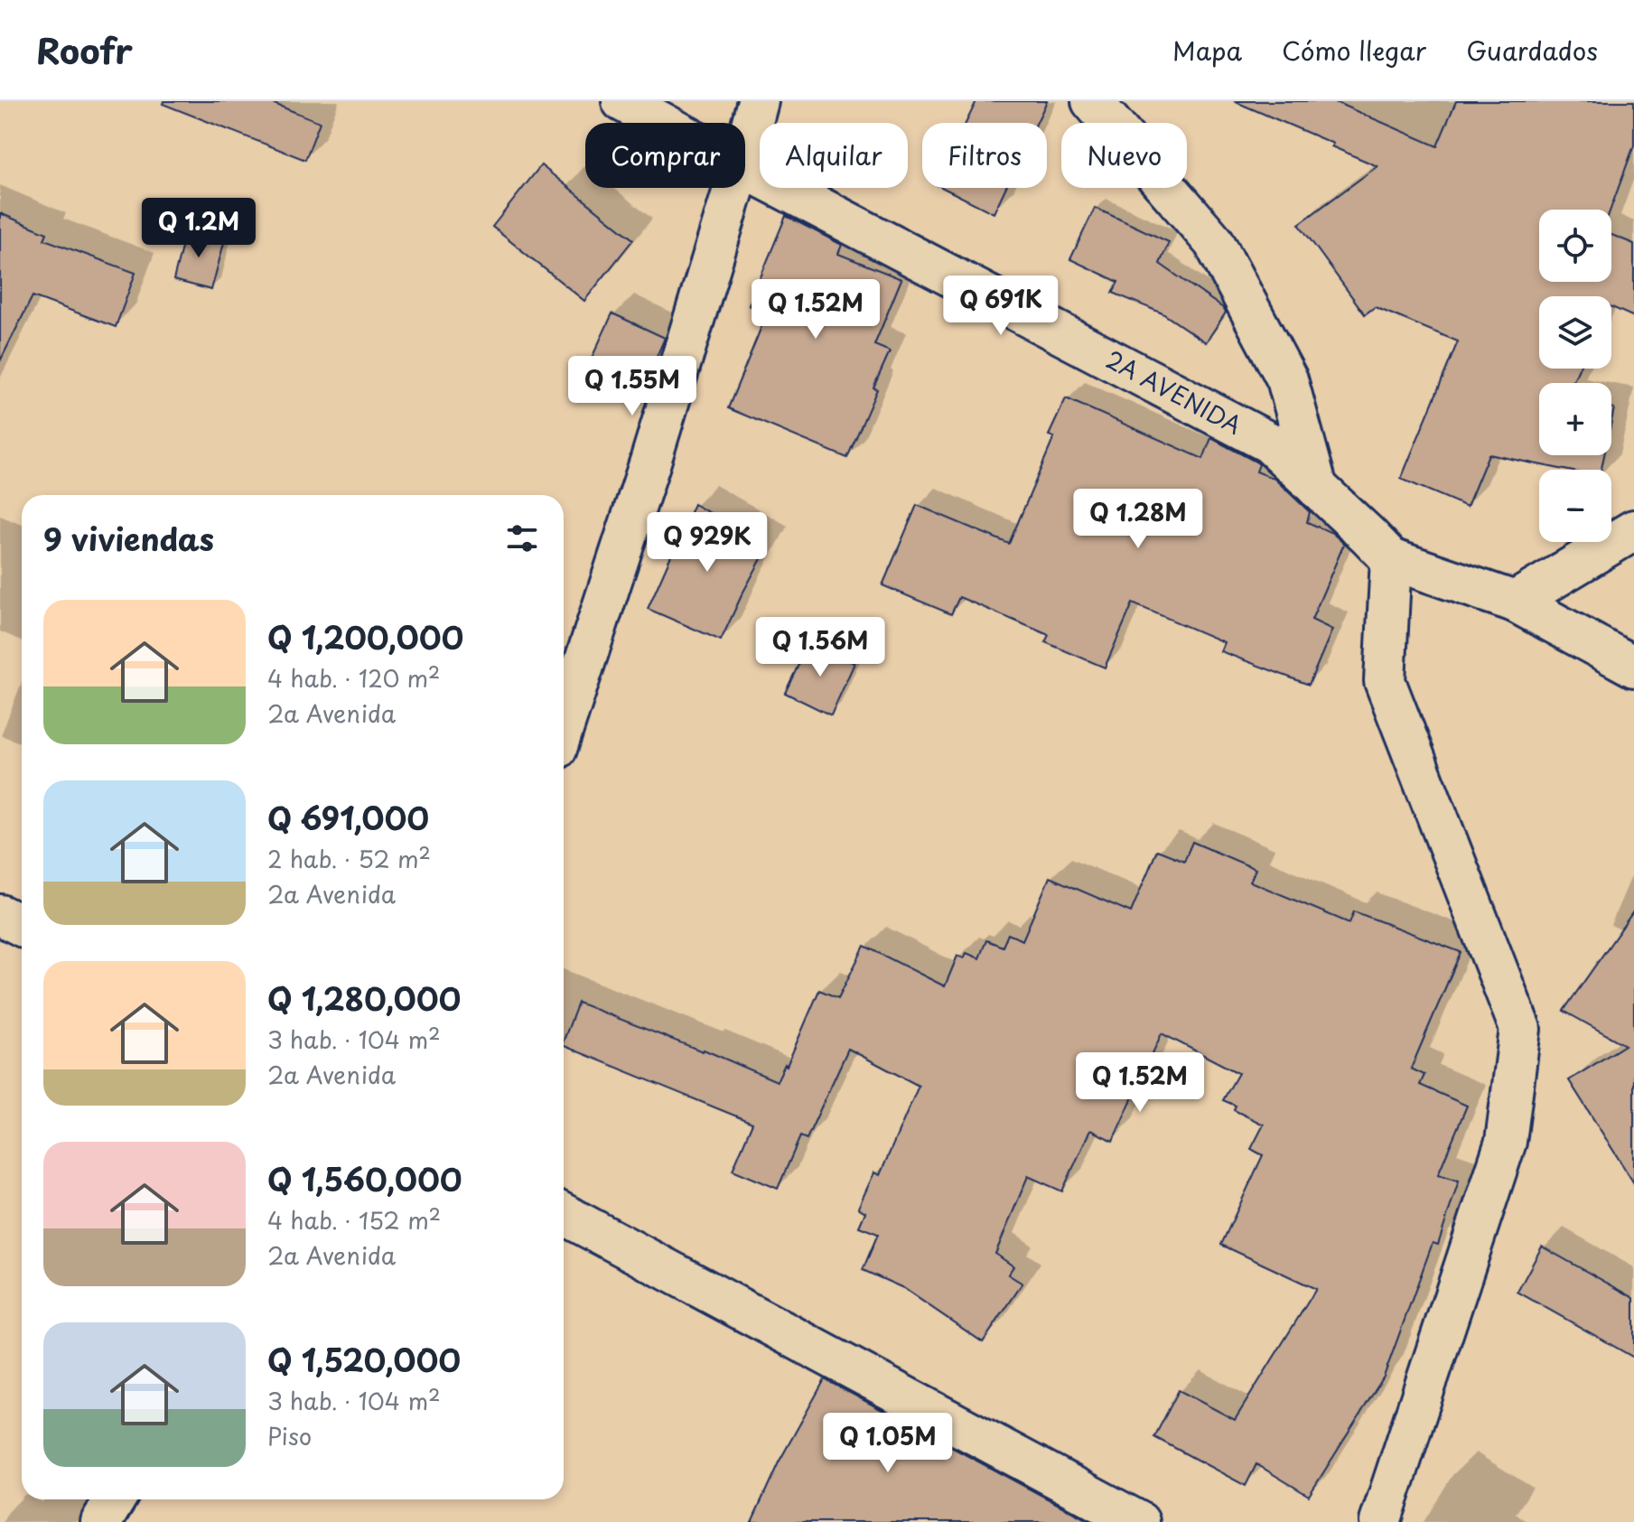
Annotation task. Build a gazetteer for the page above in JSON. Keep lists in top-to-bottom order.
{
  "streets": {
    "street": ["2A AVENIDA"]
  },
  "page": {
    "header": "Roofr",
    "nav": ["Mapa", "Cómo llegar", "Guardados"],
    "chip": [
      "Comprar",
      "Alquilar",
      "Filtros",
      "Nuevo"
    ],
    "price": [
      "Q 1.2M",
      "Q 691K",
      "Q 1.52M",
      "Q 1.55M",
      "Q 1.28M",
      "Q 929K",
      "Q 1.56M",
      "Q 1.52M",
      "Q 1.05M"
    ],
    "map_buttons": ["+", "−"],
    "heading": "9 viviendas",
    "list": [
      {
        "name": "Q 1,200,000",
        "note": "4 hab. · 120 m² · 2a Avenida"
      },
      {
        "name": "Q 691,000",
        "note": "2 hab. · 52 m² · 2a Avenida"
      },
      {
        "name": "Q 1,280,000",
        "note": "3 hab. · 104 m² · 2a Avenida"
      },
      {
        "name": "Q 1,560,000",
        "note": "4 hab. · 152 m² · 2a Avenida"
      },
      {
        "name": "Q 1,520,000",
        "note": "3 hab. · 104 m² · Piso"
      }
    ]
  }
}
